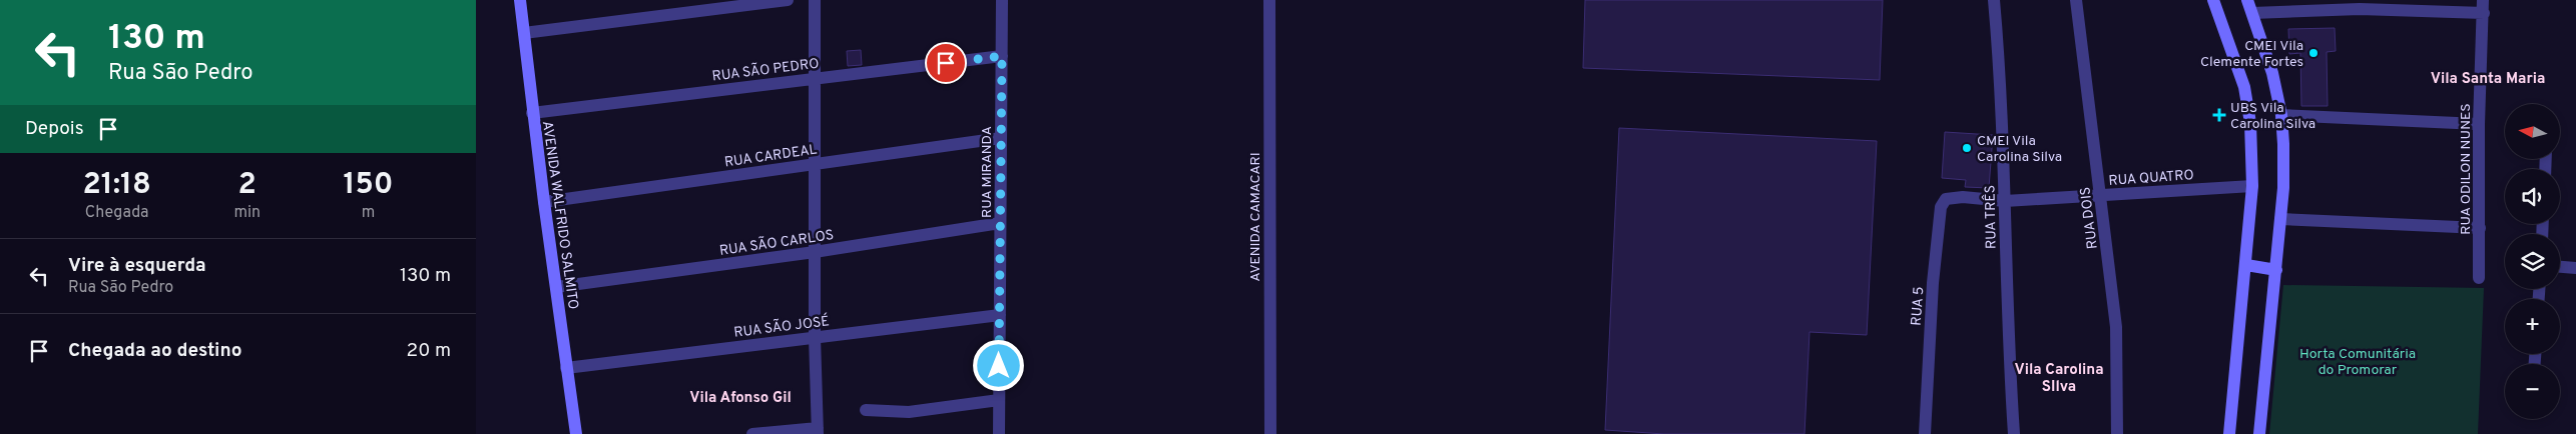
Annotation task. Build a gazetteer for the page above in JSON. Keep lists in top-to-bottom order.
{
  "streets": {
    "street": [
      "RUA SÃO PEDRO",
      "RUA CARDEAL",
      "RUA ODILON NUNES",
      "RUA MIRANDA",
      "RUA QUATRO",
      "AVENIDA WALFRIDO SALMITO",
      "AVENIDA CAMACARI",
      "RUA TRÊS",
      "RUA DOIS",
      "RUA SÃO CARLOS",
      "RUA 5",
      "RUA SÃO JOSÉ"
    ]
  },
  "crossings": [
    ["RUA SÃO PEDRO", "RUA MIRANDA"],
    ["RUA SÃO PEDRO", "AVENIDA WALFRIDO SALMITO"],
    ["RUA CARDEAL", "RUA MIRANDA"],
    ["RUA CARDEAL", "AVENIDA WALFRIDO SALMITO"],
    ["RUA MIRANDA", "RUA SÃO CARLOS"],
    ["RUA MIRANDA", "RUA SÃO JOSÉ"],
    ["RUA QUATRO", "RUA TRÊS"],
    ["RUA QUATRO", "RUA DOIS"],
    ["RUA QUATRO", "RUA 5"],
    ["AVENIDA WALFRIDO SALMITO", "RUA SÃO CARLOS"],
    ["AVENIDA WALFRIDO SALMITO", "RUA SÃO JOSÉ"]
  ],
  "districts": ["Vila Santa Maria", "Vila Carolina SIlva", "Vila Afonso Gil"],
  "parks": ["Horta Comunitária do Promorar"],
  "places": {
    "other": ["CMEI Vila Clemente Fortes", "CMEI Vila Carolina Silva"],
    "health": ["UBS Vila Carolina Silva"]
  },
  "north": "left",
  "page": {
    "turn": ["130 m", "Rua São Pedro"],
    "map_buttons": ["+", "−"],
    "then": "Depois",
    "eta": [
      "21:18",
      "Chegada",
      "2",
      "min",
      "150",
      "m"
    ],
    "list": [
      {
        "name": "Vire à esquerda",
        "note": "Rua São Pedro",
        "value": "130 m"
      },
      {
        "name": "Chegada ao destino",
        "value": "20 m"
      }
    ]
  }
}
